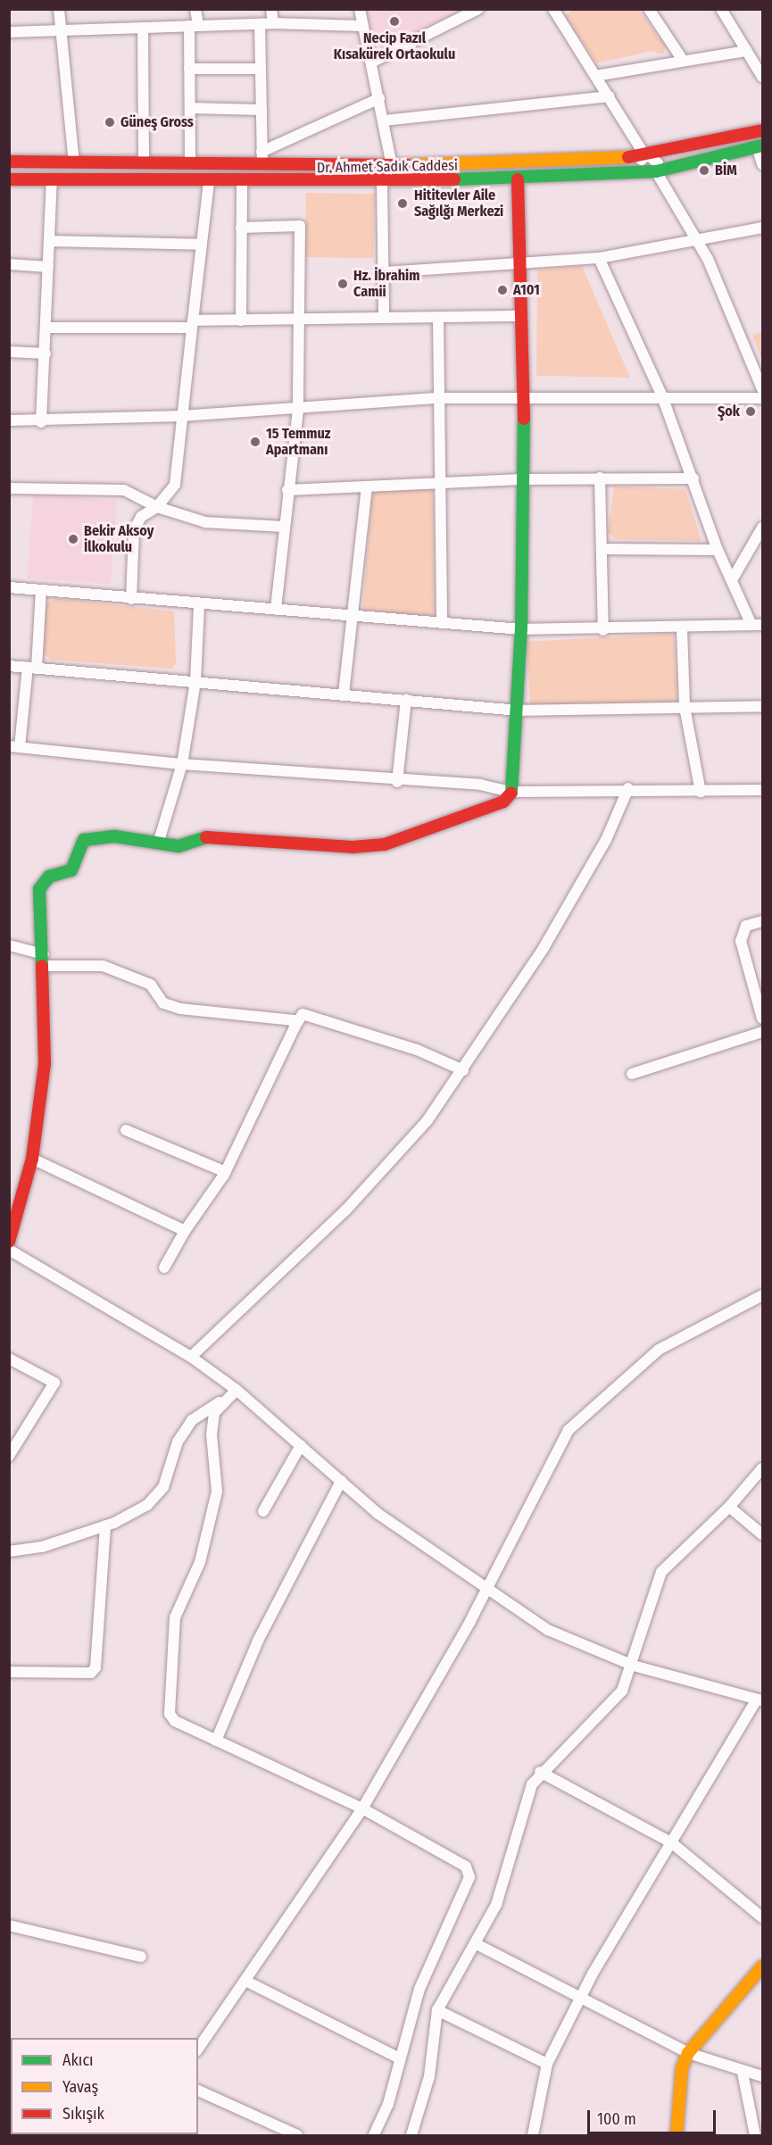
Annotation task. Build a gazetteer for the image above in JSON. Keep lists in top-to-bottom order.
{
  "streets": {
    "street": ["Dr. Ahmet Sadık Caddesi"]
  },
  "places": [
    "Necip Fazıl Kısakürek Ortaokulu",
    "Güneş Gross",
    "BİM",
    "Hititevler Aile Sağılğı Merkezi",
    "Hz. İbrahim Camii",
    "A101",
    "Şok",
    "15 Temmuz Apartmanı",
    "Bekir Aksoy İlkokulu"
  ],
  "legend": ["Akıcı", "Yavaş", "Sıkışık"],
  "scale_bar": "100 m"
}
